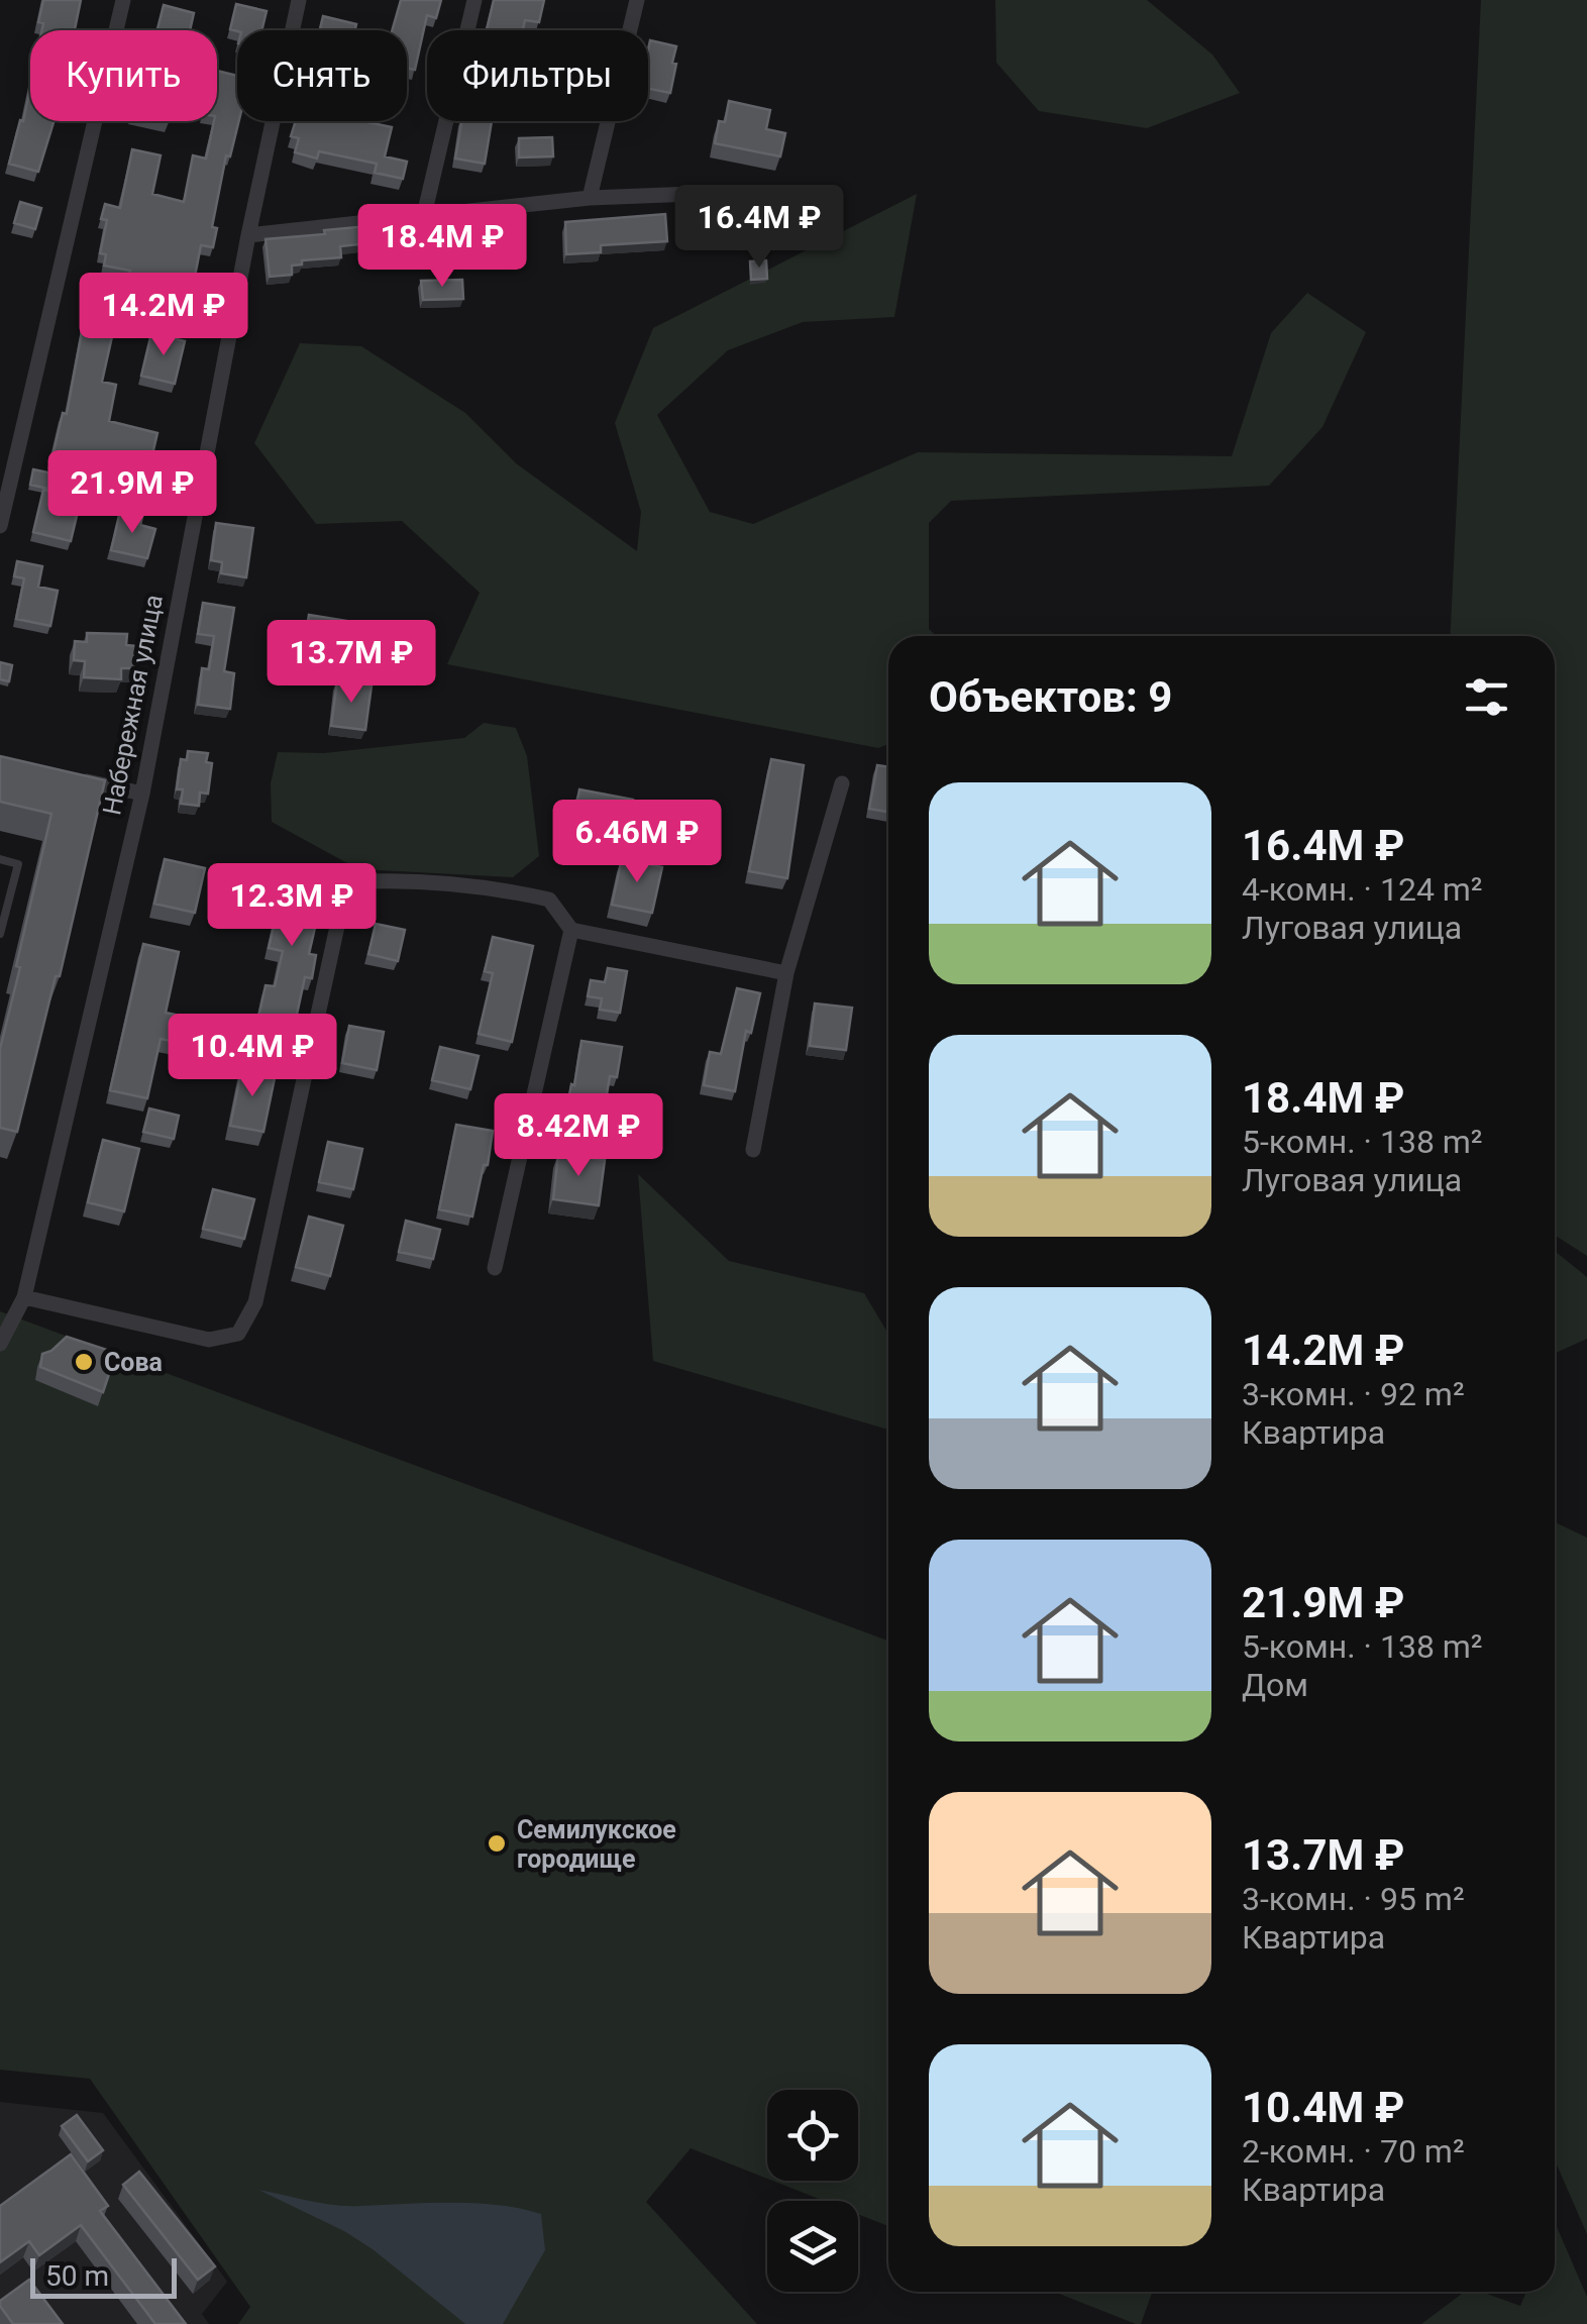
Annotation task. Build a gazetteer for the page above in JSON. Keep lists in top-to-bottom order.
{
  "streets": {
    "street": ["Набережная улица"]
  },
  "places": ["Сова", "Семилукское городище"],
  "scale_bar": "50 m",
  "page": {
    "chip": ["Купить", "Снять", "Фильтры"],
    "price": [
      "16.4M ₽",
      "18.4M ₽",
      "14.2M ₽",
      "21.9M ₽",
      "13.7M ₽",
      "6.46M ₽",
      "12.3M ₽",
      "10.4M ₽",
      "8.42M ₽"
    ],
    "heading": "Объектов: 9",
    "list": [
      {
        "name": "16.4M ₽",
        "note": "4-комн. · 124 m² · Луговая улица"
      },
      {
        "name": "18.4M ₽",
        "note": "5-комн. · 138 m² · Луговая улица"
      },
      {
        "name": "14.2M ₽",
        "note": "3-комн. · 92 m² · Квартира"
      },
      {
        "name": "21.9M ₽",
        "note": "5-комн. · 138 m² · Дом"
      },
      {
        "name": "13.7M ₽",
        "note": "3-комн. · 95 m² · Квартира"
      },
      {
        "name": "10.4M ₽",
        "note": "2-комн. · 70 m² · Квартира"
      }
    ],
    "scale": "50 m"
  }
}
